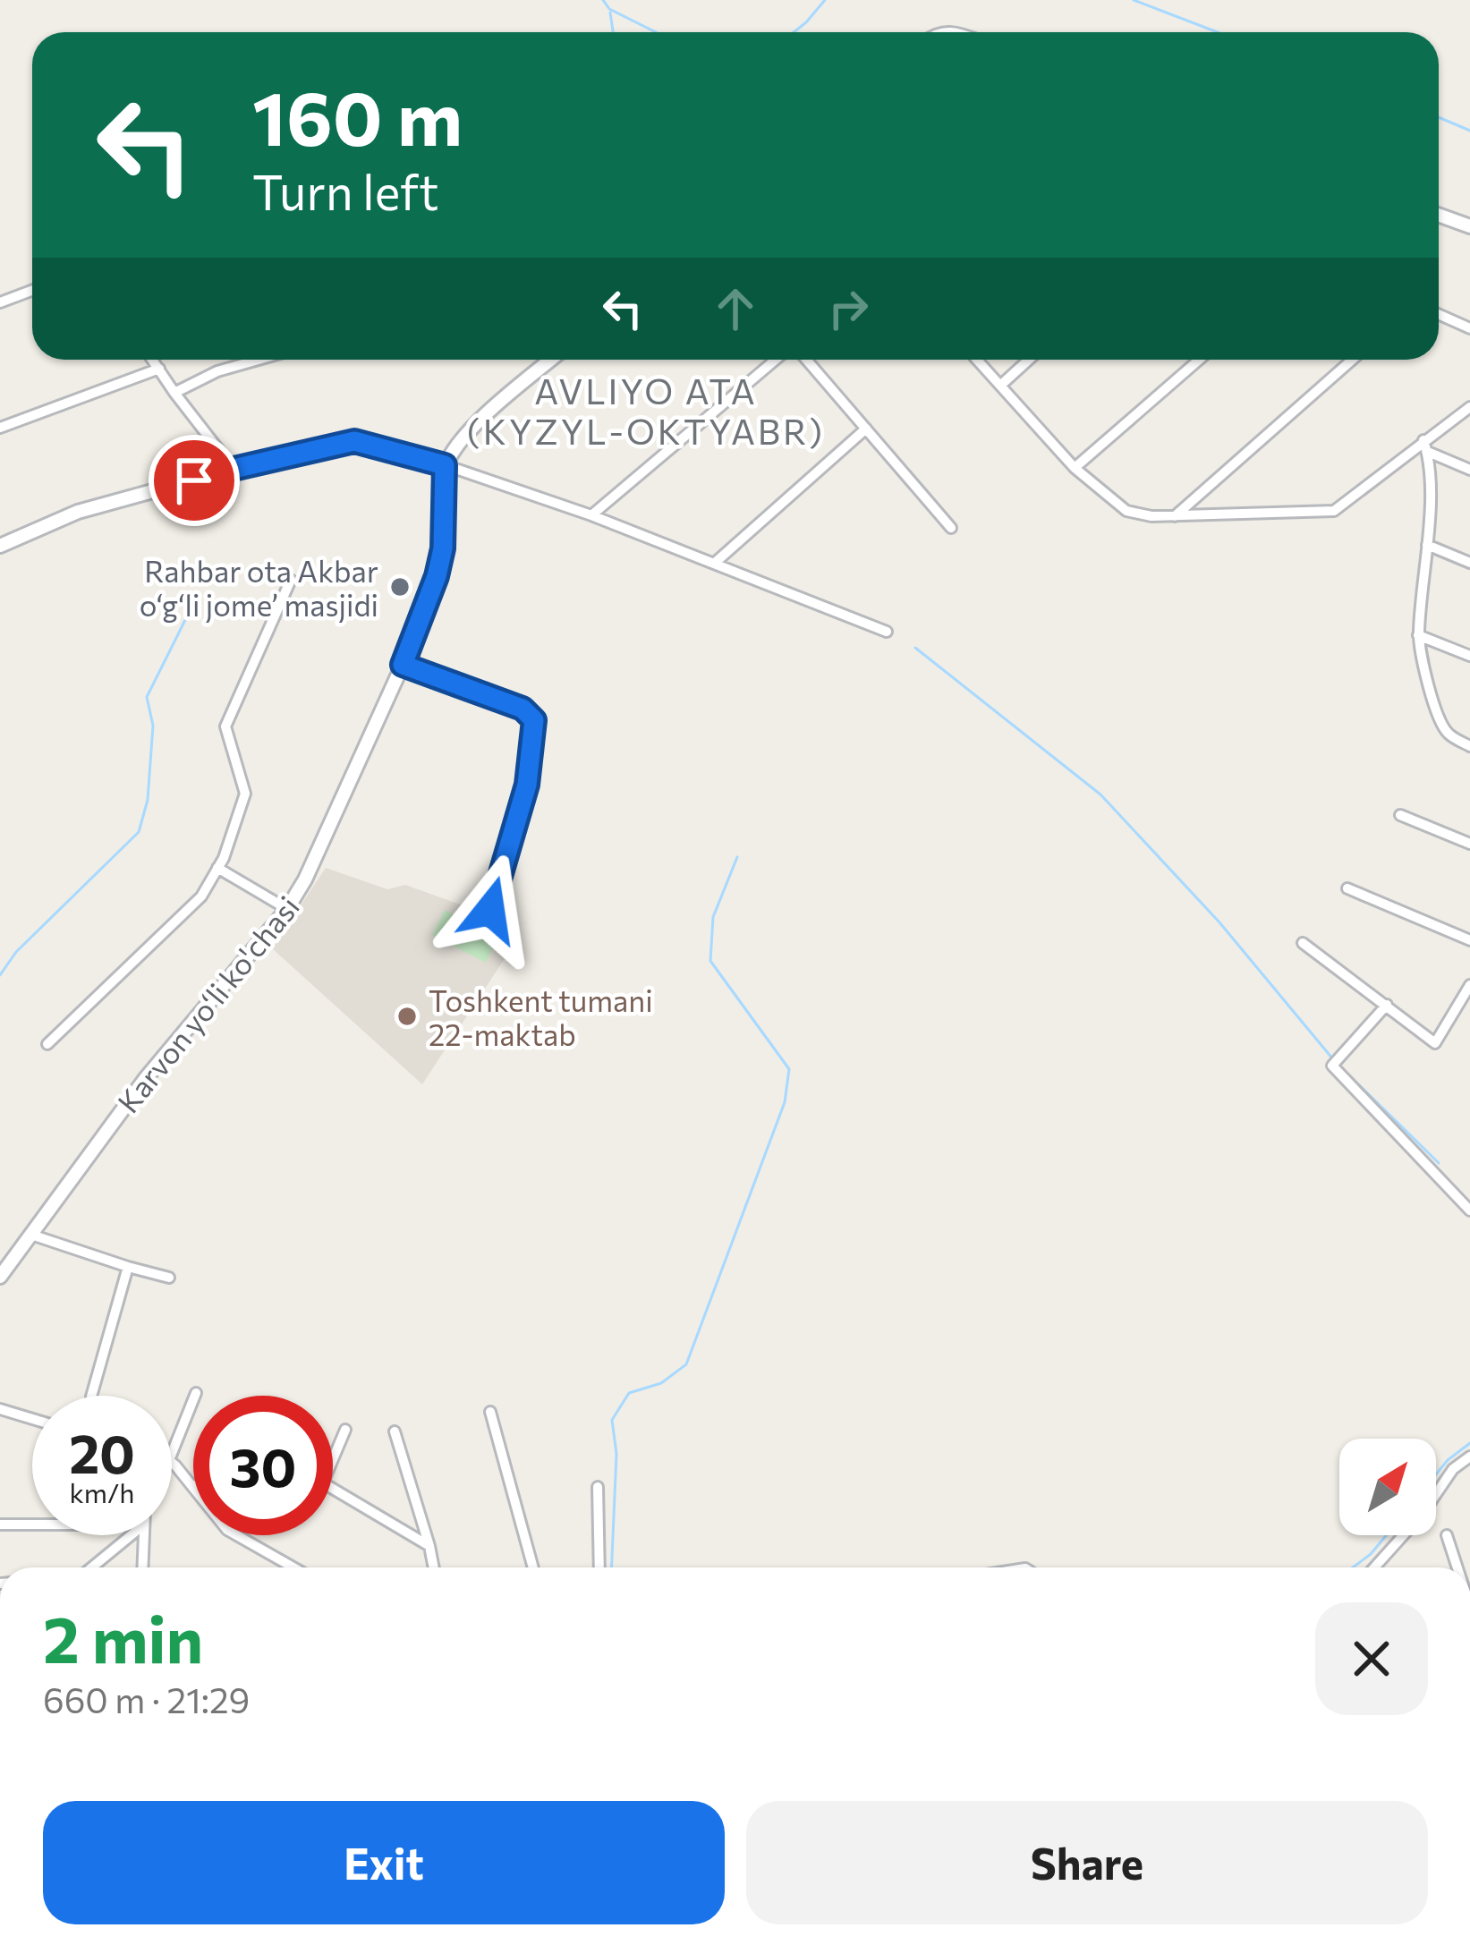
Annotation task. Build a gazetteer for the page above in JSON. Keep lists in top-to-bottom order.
{
  "streets": {
    "street": ["Karvon yo‘li ko'chasi"]
  },
  "districts": ["AVLIYO ATA (KYZYL-OKTYABR)"],
  "places": ["Rahbar ota Akbar o‘g‘li jome’ masjidi", "Toshkent tumani 22-maktab"],
  "north": "top right",
  "page": {
    "turn": ["160 m", "Turn left"],
    "speed": "20 km/h",
    "limit": "30",
    "heading": ["2 min", "660 m · 21:29"],
    "buttons": ["Exit", "Share"]
  }
}
